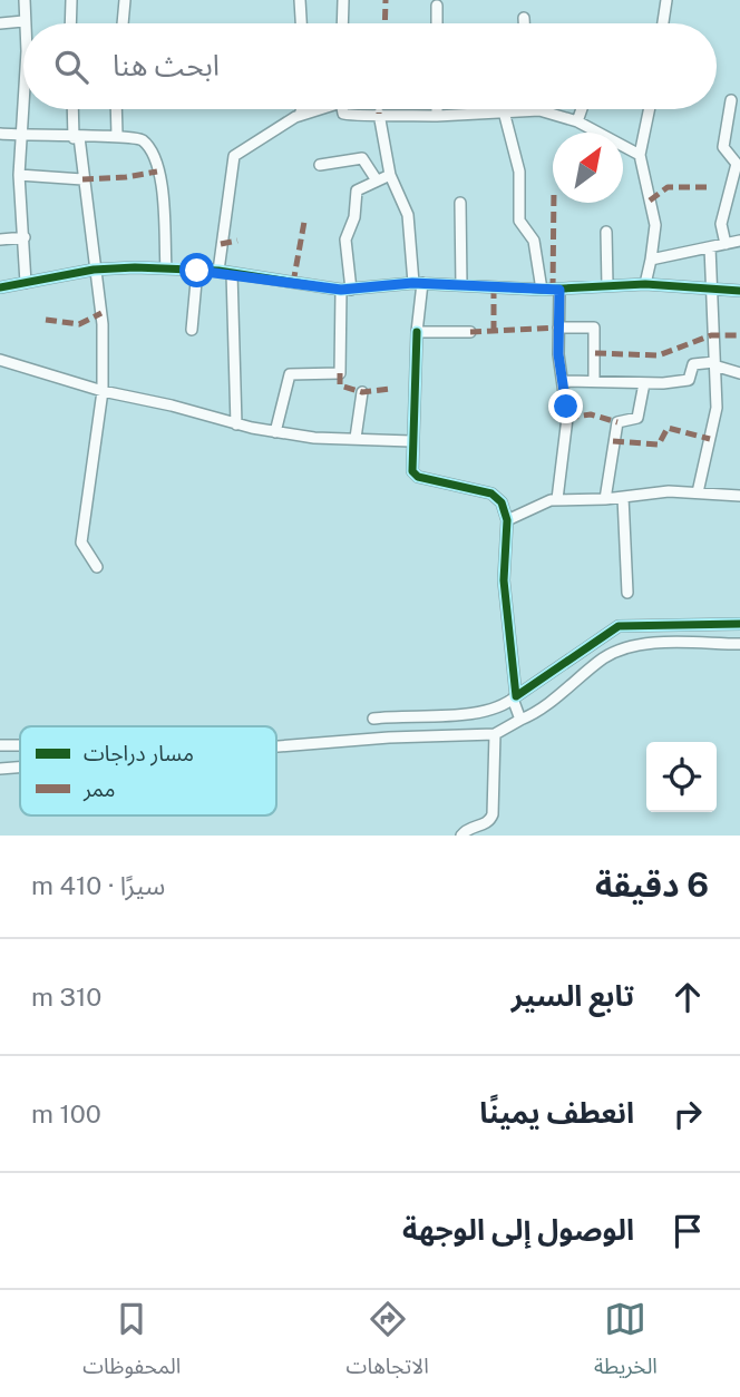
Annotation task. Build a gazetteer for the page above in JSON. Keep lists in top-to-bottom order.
{
  "legend": ["مسار دراجات", "ممر"],
  "north": "top right",
  "page": {
    "search": "ابحث هنا",
    "heading": ["6 دقيقة", "سيرًا · 410 m"],
    "list": [
      ["تابع السير", "310 m"],
      ["انعطف يمينًا", "100 m"],
      "الوصول إلى الوجهة"
    ],
    "nav": ["الخريطة", "الاتجاهات", "المحفوظات"]
  }
}
